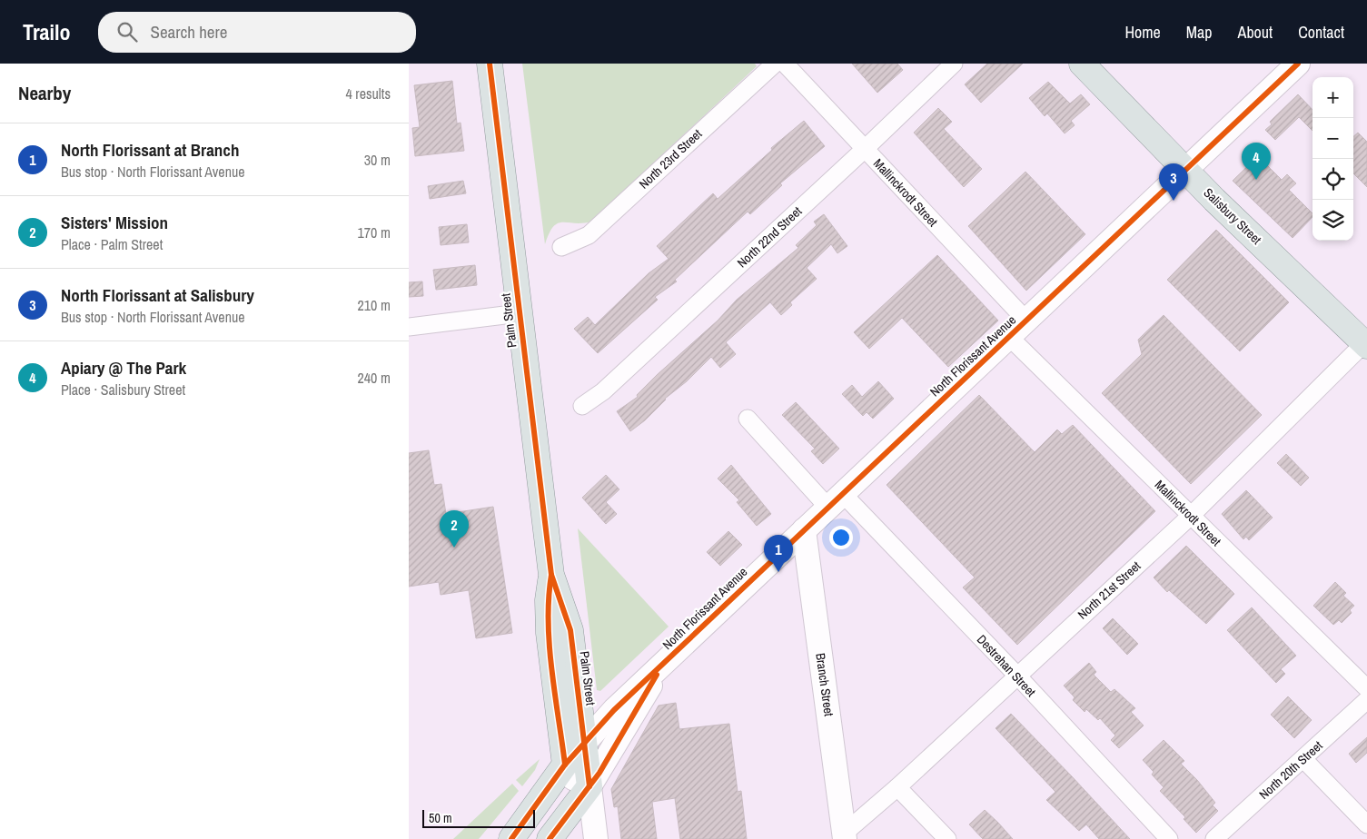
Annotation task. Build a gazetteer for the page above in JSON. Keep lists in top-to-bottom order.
{
  "streets": {
    "main road": [
      "Salisbury Street",
      "Palm Street",
      "North Florissant Avenue",
      "Branch Street"
    ],
    "street": [
      "North 23rd Street",
      "Mallinckrodt Street",
      "North 22nd Street",
      "North 21st Street",
      "Destrehan Street",
      "North 20th Street"
    ]
  },
  "crossings": [
    ["Mallinckrodt Street", "North 22nd Street"],
    ["Mallinckrodt Street", "North Florissant Avenue"],
    ["Mallinckrodt Street", "North 21st Street"],
    ["Salisbury Street", "North Florissant Avenue"],
    ["Salisbury Street", "North 21st Street"],
    ["Palm Street", "North Florissant Avenue"],
    ["North Florissant Avenue", "Destrehan Street"],
    ["North Florissant Avenue", "Branch Street"],
    ["North 21st Street", "Destrehan Street"],
    ["North 21st Street", "Branch Street"]
  ],
  "scale_bar": "50 m",
  "page": {
    "header": "Trailo",
    "search": "Search here",
    "nav": [
      "Home",
      "Map",
      "About",
      "Contact"
    ],
    "heading": ["Nearby", "4 results"],
    "map_buttons": ["+", "−"],
    "list": [
      {
        "mark": "1",
        "name": "North Florissant at Branch",
        "note": "Bus stop · North Florissant Avenue",
        "value": "30 m"
      },
      {
        "mark": "2",
        "name": "Sisters' Mission",
        "note": "Place · Palm Street",
        "value": "170 m"
      },
      {
        "mark": "3",
        "name": "North Florissant at Salisbury",
        "note": "Bus stop · North Florissant Avenue",
        "value": "210 m"
      },
      {
        "mark": "4",
        "name": "Apiary @ The Park",
        "note": "Place · Salisbury Street",
        "value": "240 m"
      }
    ],
    "pins": [
      "4",
      "3",
      "2",
      "1"
    ],
    "scale": "50 m"
  }
}
